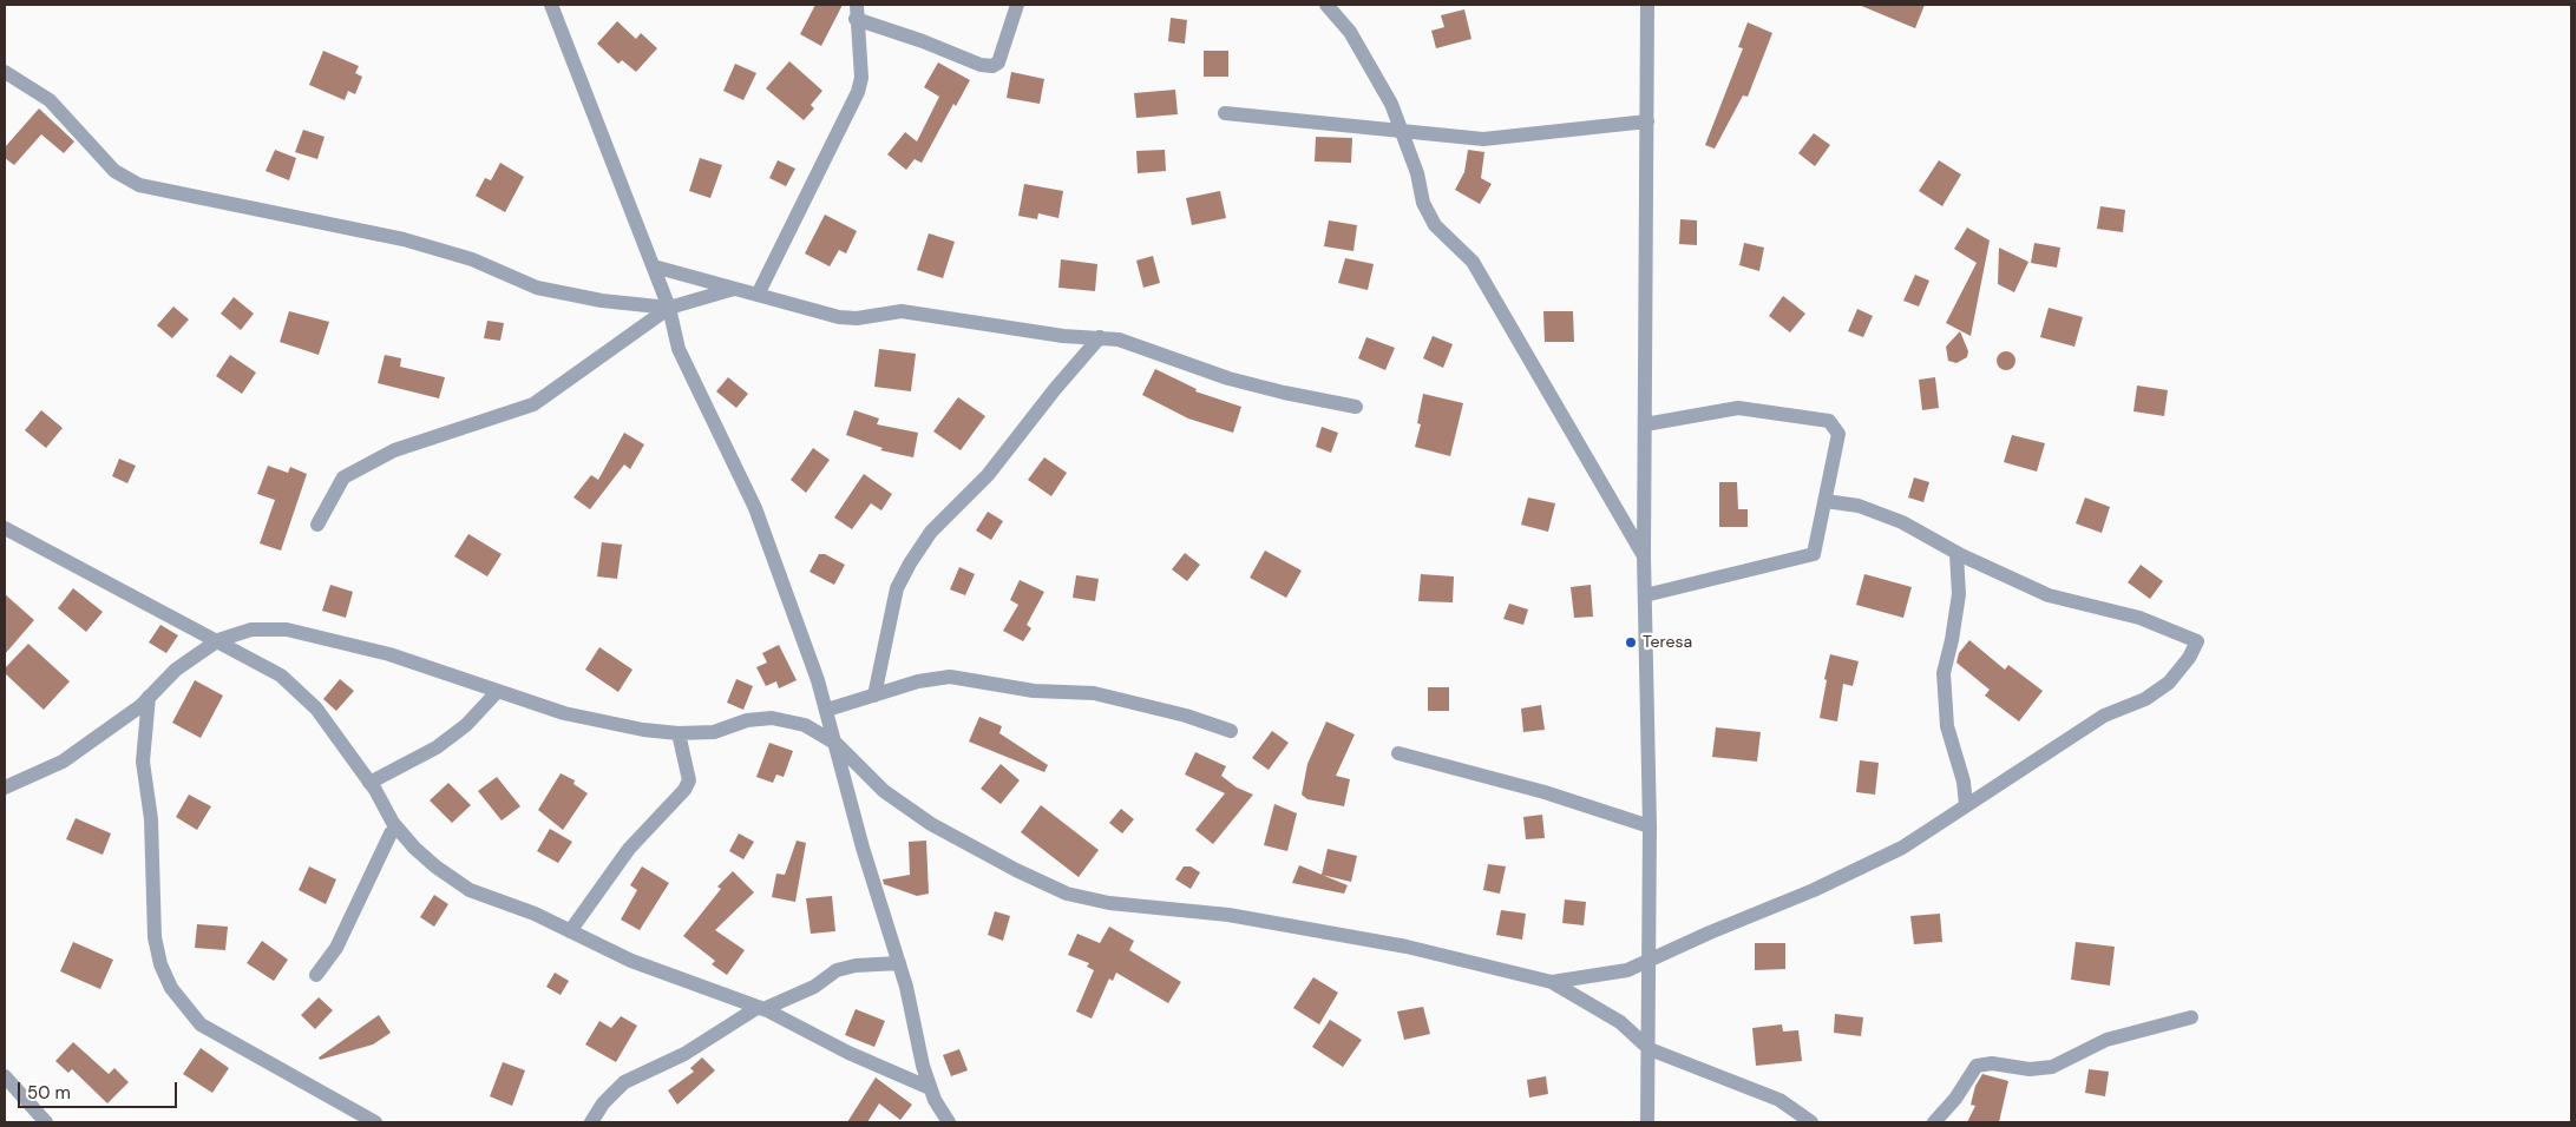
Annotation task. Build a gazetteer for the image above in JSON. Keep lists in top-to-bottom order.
{
  "places": ["Teresa"],
  "scale_bar": "50 m"
}
